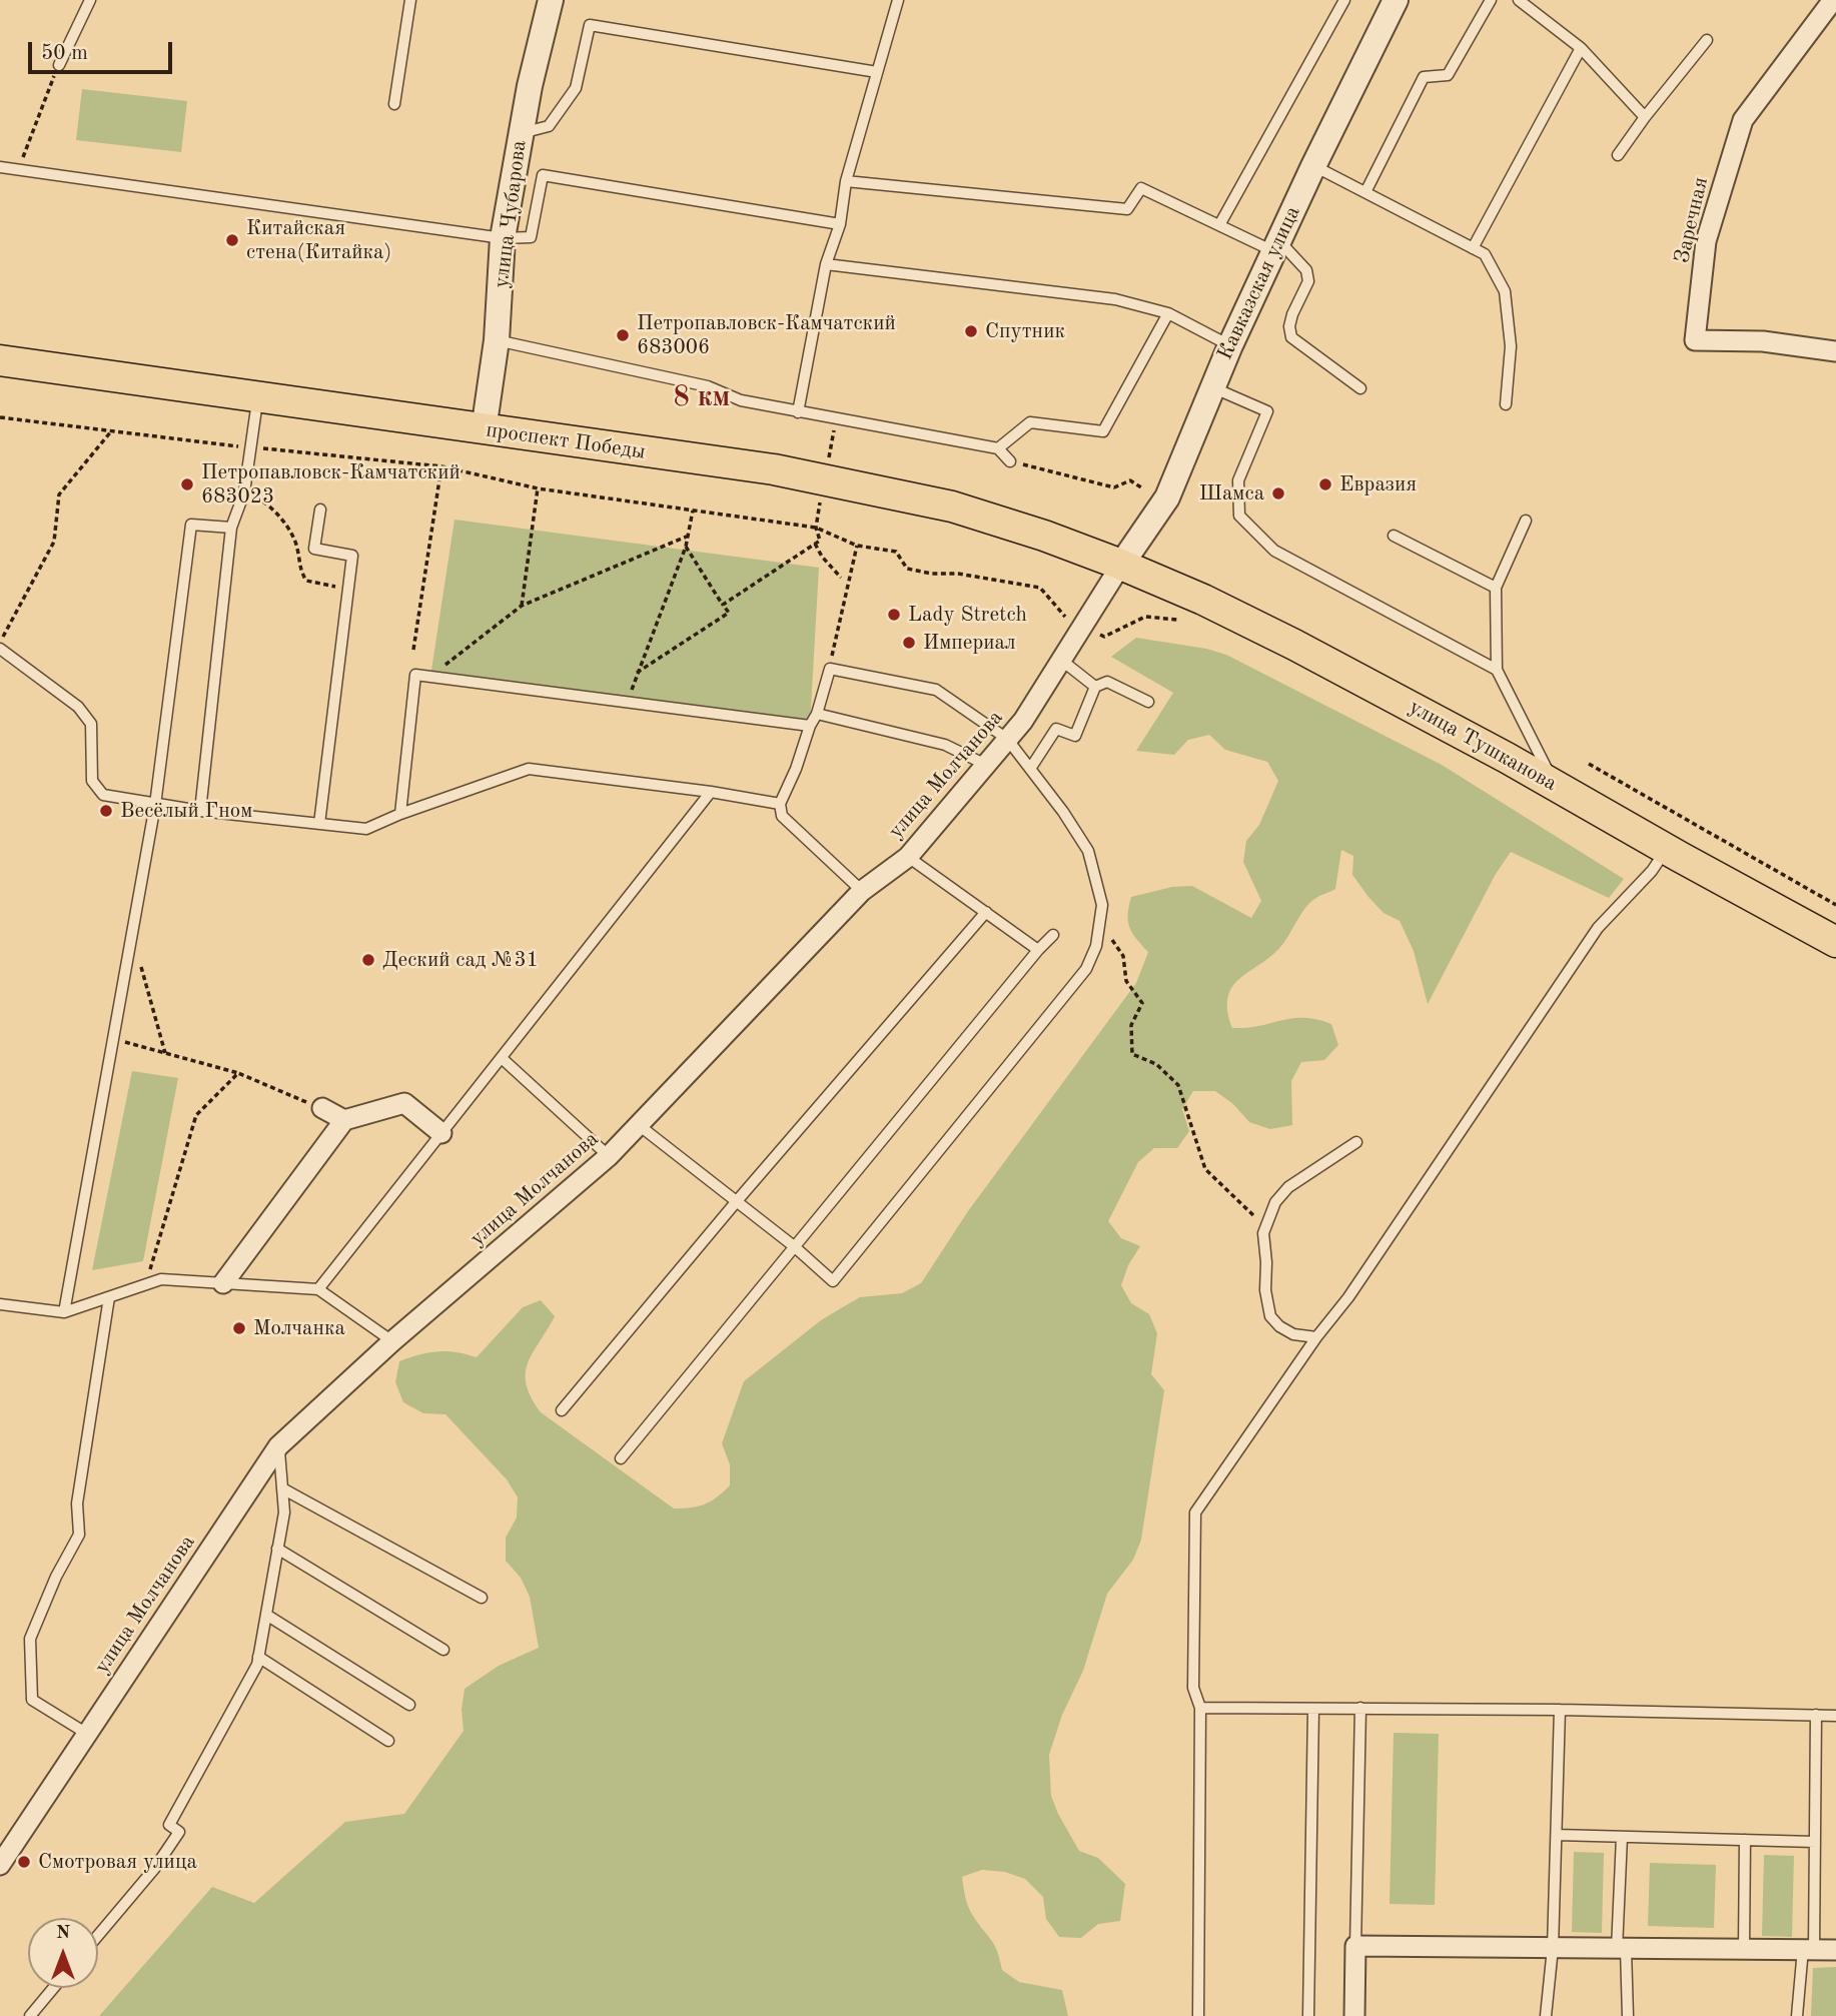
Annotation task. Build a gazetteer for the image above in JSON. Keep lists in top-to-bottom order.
{
  "streets": {
    "main road": ["проспект Победы", "улица Тушканова"],
    "street": [
      "улица Чубарова",
      "Заречная",
      "Кавказская улица",
      "улица Молчанова"
    ]
  },
  "crossings": [
    ["улица Чубарова", "проспект Победы"],
    ["Кавказская улица", "проспект Победы"],
    ["Кавказская улица", "улица Тушканова"],
    ["Кавказская улица", "улица Молчанова"],
    ["проспект Победы", "улица Тушканова"],
    ["проспект Победы", "улица Молчанова"],
    ["улица Тушканова", "улица Молчанова"]
  ],
  "districts": ["8 км"],
  "places": [
    "Китайская стена(Китайка)",
    "Спутник",
    "Петропавловск-Камчатский 683006",
    "Петропавловск-Камчатский 683023",
    "Евразия",
    "Шамса",
    "Lady Stretch",
    "Империал",
    "Весёлый Гном",
    "Деский сад №31",
    "Молчанка",
    "Смотровая улица"
  ],
  "scale_bar": "50 m",
  "north": "top"
}
